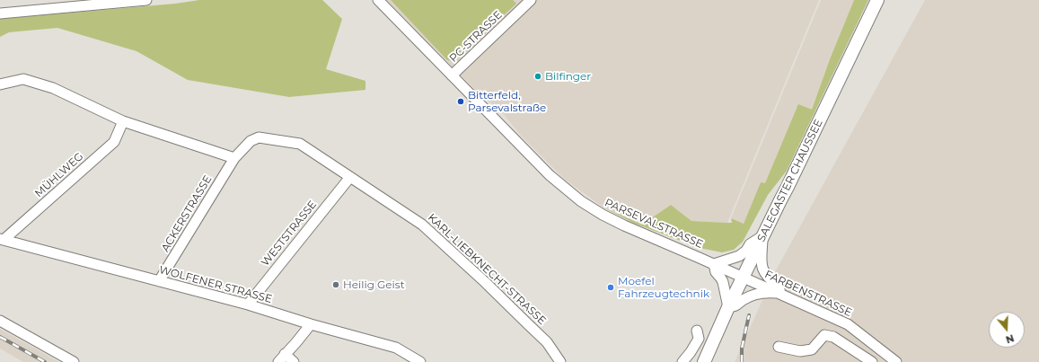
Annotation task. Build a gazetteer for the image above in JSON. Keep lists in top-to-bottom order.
{
  "streets": {
    "main road": ["SALEGASTER CHAUSSEE"],
    "street": [
      "PC-STRASSE",
      "MÜHLWEG",
      "ACKERSTRASSE",
      "PARSEVALSTRASSE",
      "WESTSTRASSE",
      "KARL-LIEBKNECHT-STRASSE",
      "WOLFENER STRASSE",
      "FARBENSTRASSE"
    ]
  },
  "crossings": [
    ["PC-STRASSE", "PARSEVALSTRASSE"],
    ["MÜHLWEG", "WOLFENER STRASSE"],
    ["SALEGASTER CHAUSSEE", "PARSEVALSTRASSE"],
    ["SALEGASTER CHAUSSEE", "FARBENSTRASSE"],
    ["ACKERSTRASSE", "KARL-LIEBKNECHT-STRASSE"],
    ["ACKERSTRASSE", "WOLFENER STRASSE"],
    ["PARSEVALSTRASSE", "FARBENSTRASSE"],
    ["WESTSTRASSE", "KARL-LIEBKNECHT-STRASSE"],
    ["WESTSTRASSE", "WOLFENER STRASSE"]
  ],
  "places": [
    "Bilfinger",
    "Bitterfeld, Parsevalstraße",
    "Heilig Geist",
    "Moefel Fahrzeugtechnik"
  ],
  "north": "bottom"
}
